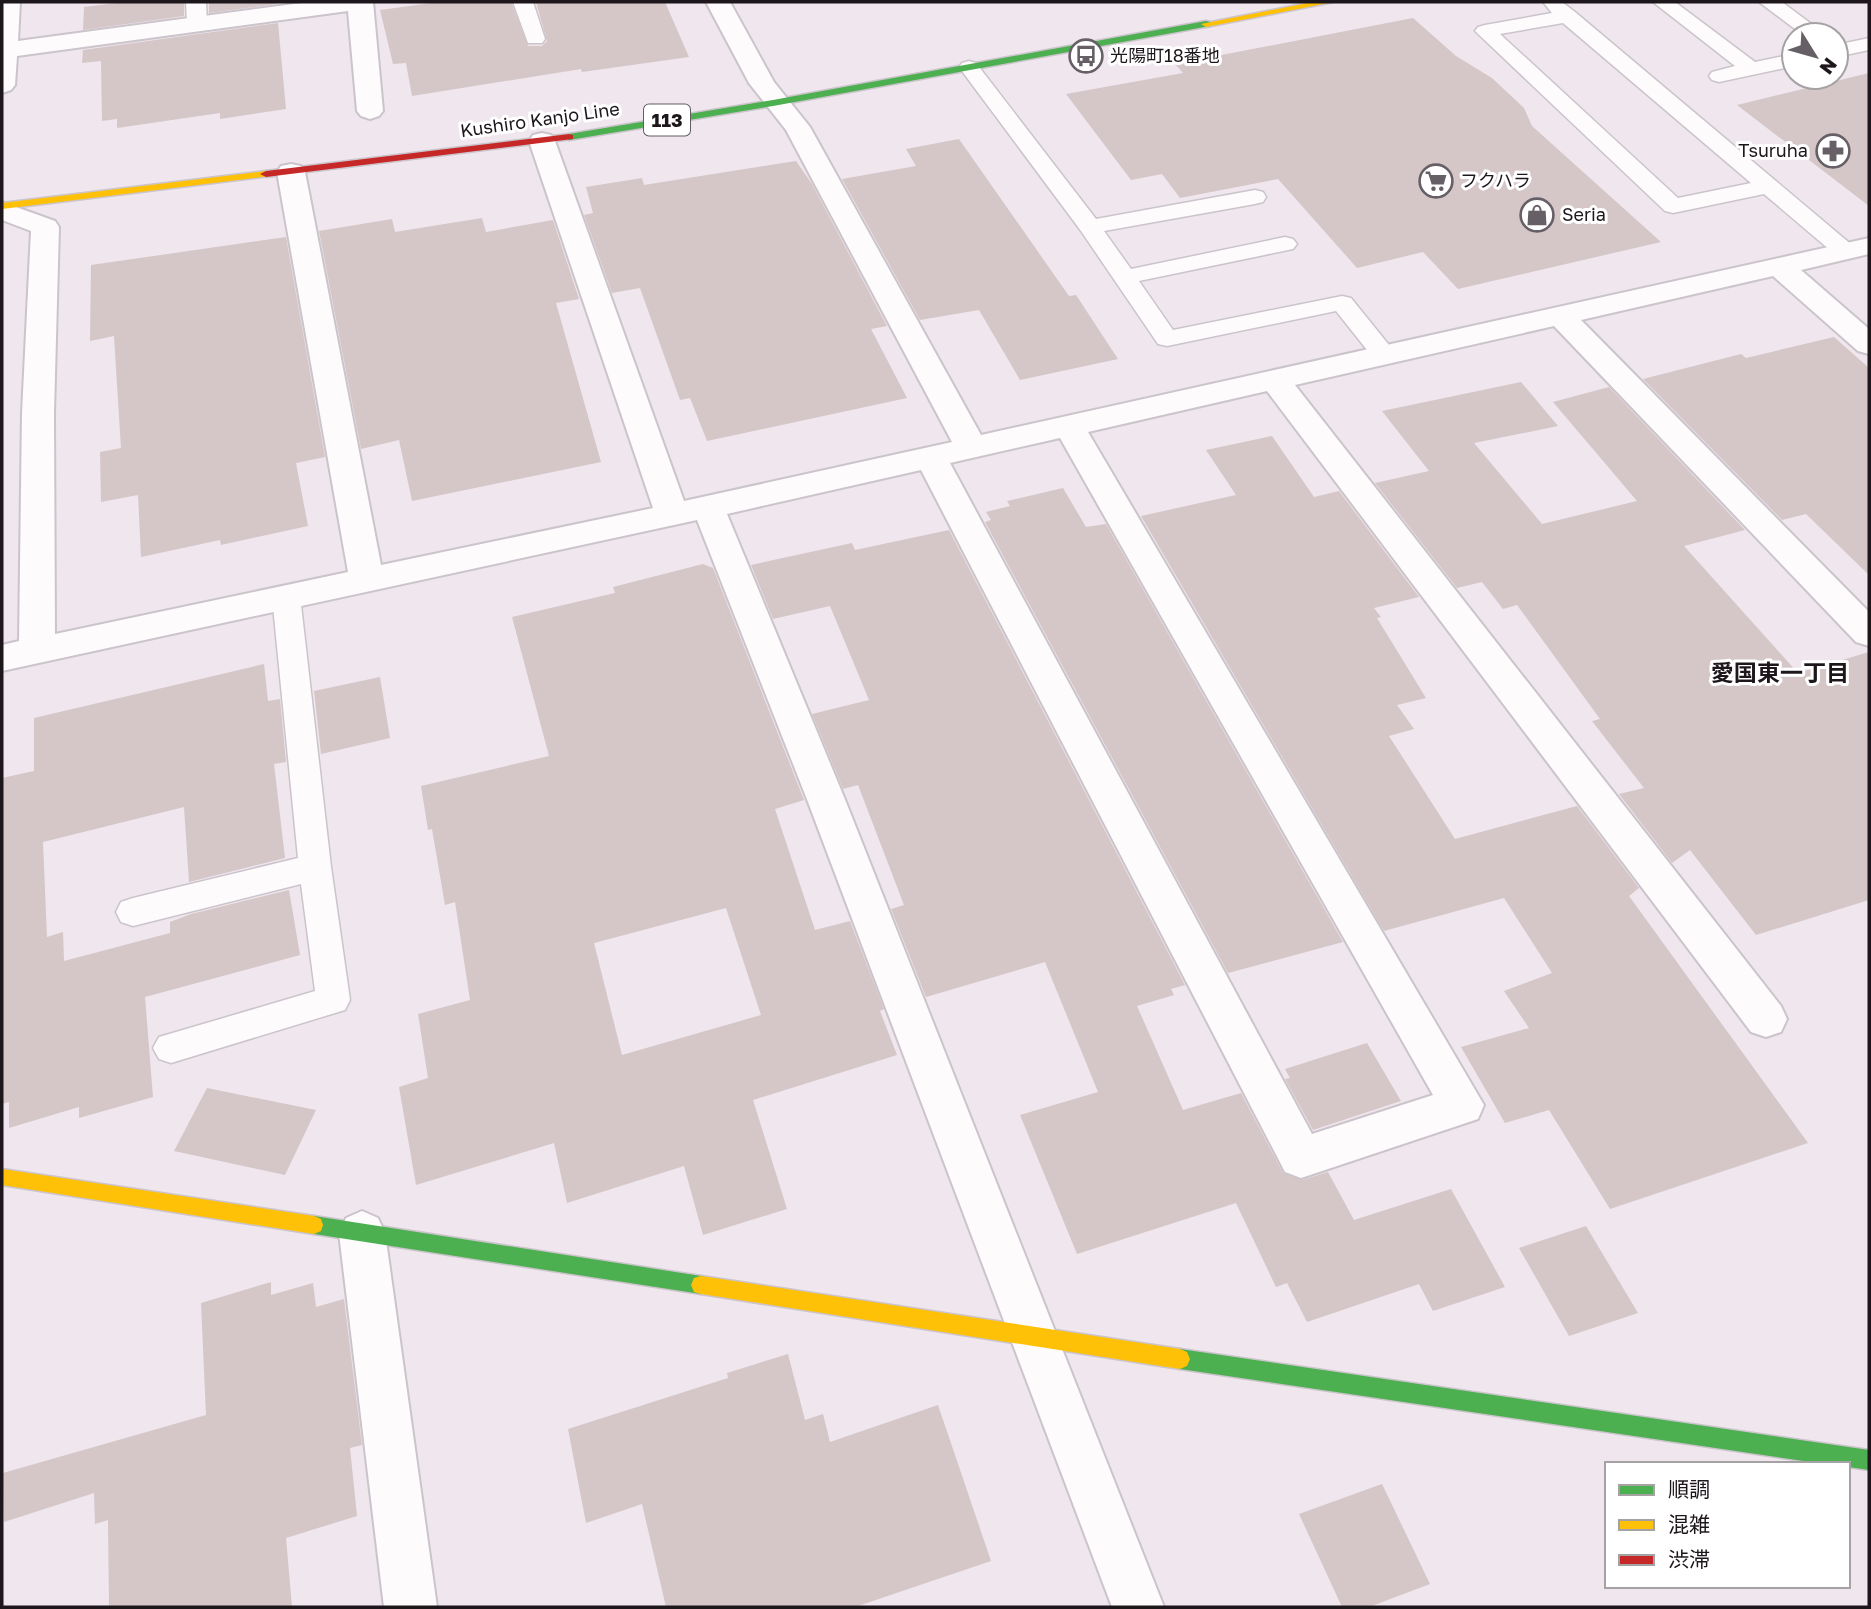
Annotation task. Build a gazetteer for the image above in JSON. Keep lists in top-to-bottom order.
{
  "streets": {
    "main road": ["Kushiro Kanjo Line", "113"]
  },
  "districts": ["愛国東一丁目"],
  "places": {
    "bus stop": ["光陽町18番地"],
    "pharmacy": ["Tsuruha"],
    "supermarket": ["フクハラ"],
    "shop": ["Seria"]
  },
  "legend": ["順調", "混雑", "渋滞"],
  "north": "bottom right"
}
